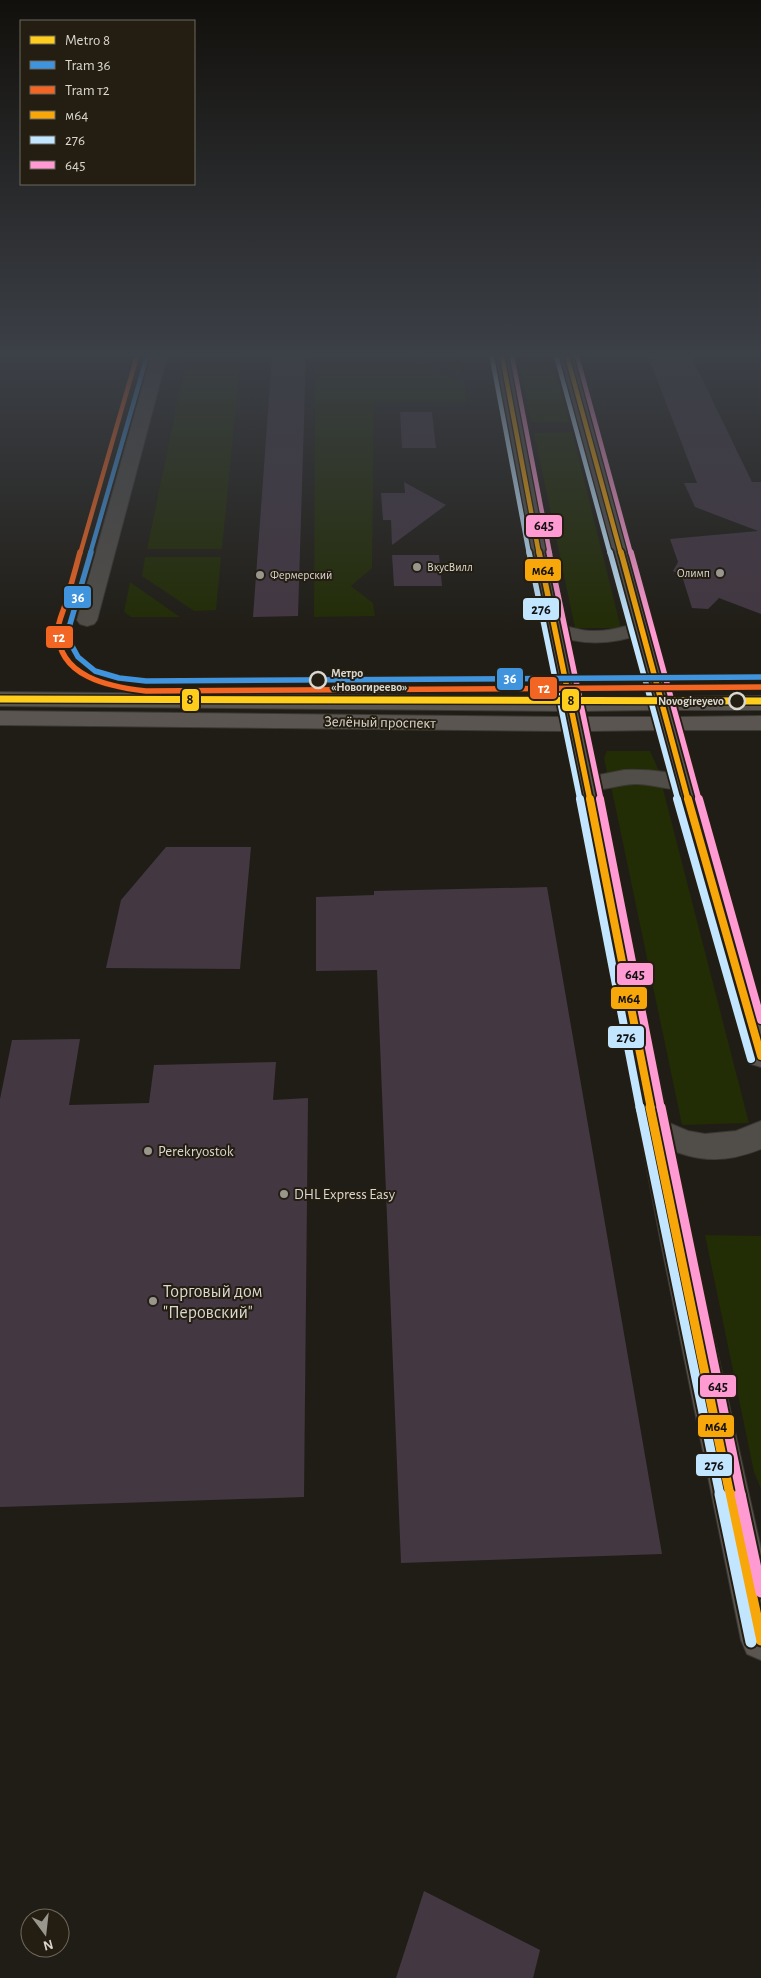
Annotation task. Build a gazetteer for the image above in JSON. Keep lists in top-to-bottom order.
{
  "streets": {
    "main road": ["Зелёный проспект"]
  },
  "places": [
    "ВкусВилл",
    "Олимп",
    "Фермерский",
    "Метро «Новогиреево»",
    "Novogireyevo",
    "Perekryostok",
    "DHL Express Easy",
    "Торговый дом \"Перовский\""
  ],
  "lines": [
    "tram line 36",
    "tram line т2",
    "transit line м64",
    "transit line 276",
    "transit line 645",
    "metro line 8"
  ],
  "legend": [
    "Metro 8",
    "Tram 36",
    "Tram т2",
    "м64",
    "276",
    "645"
  ],
  "north": "bottom"
}
